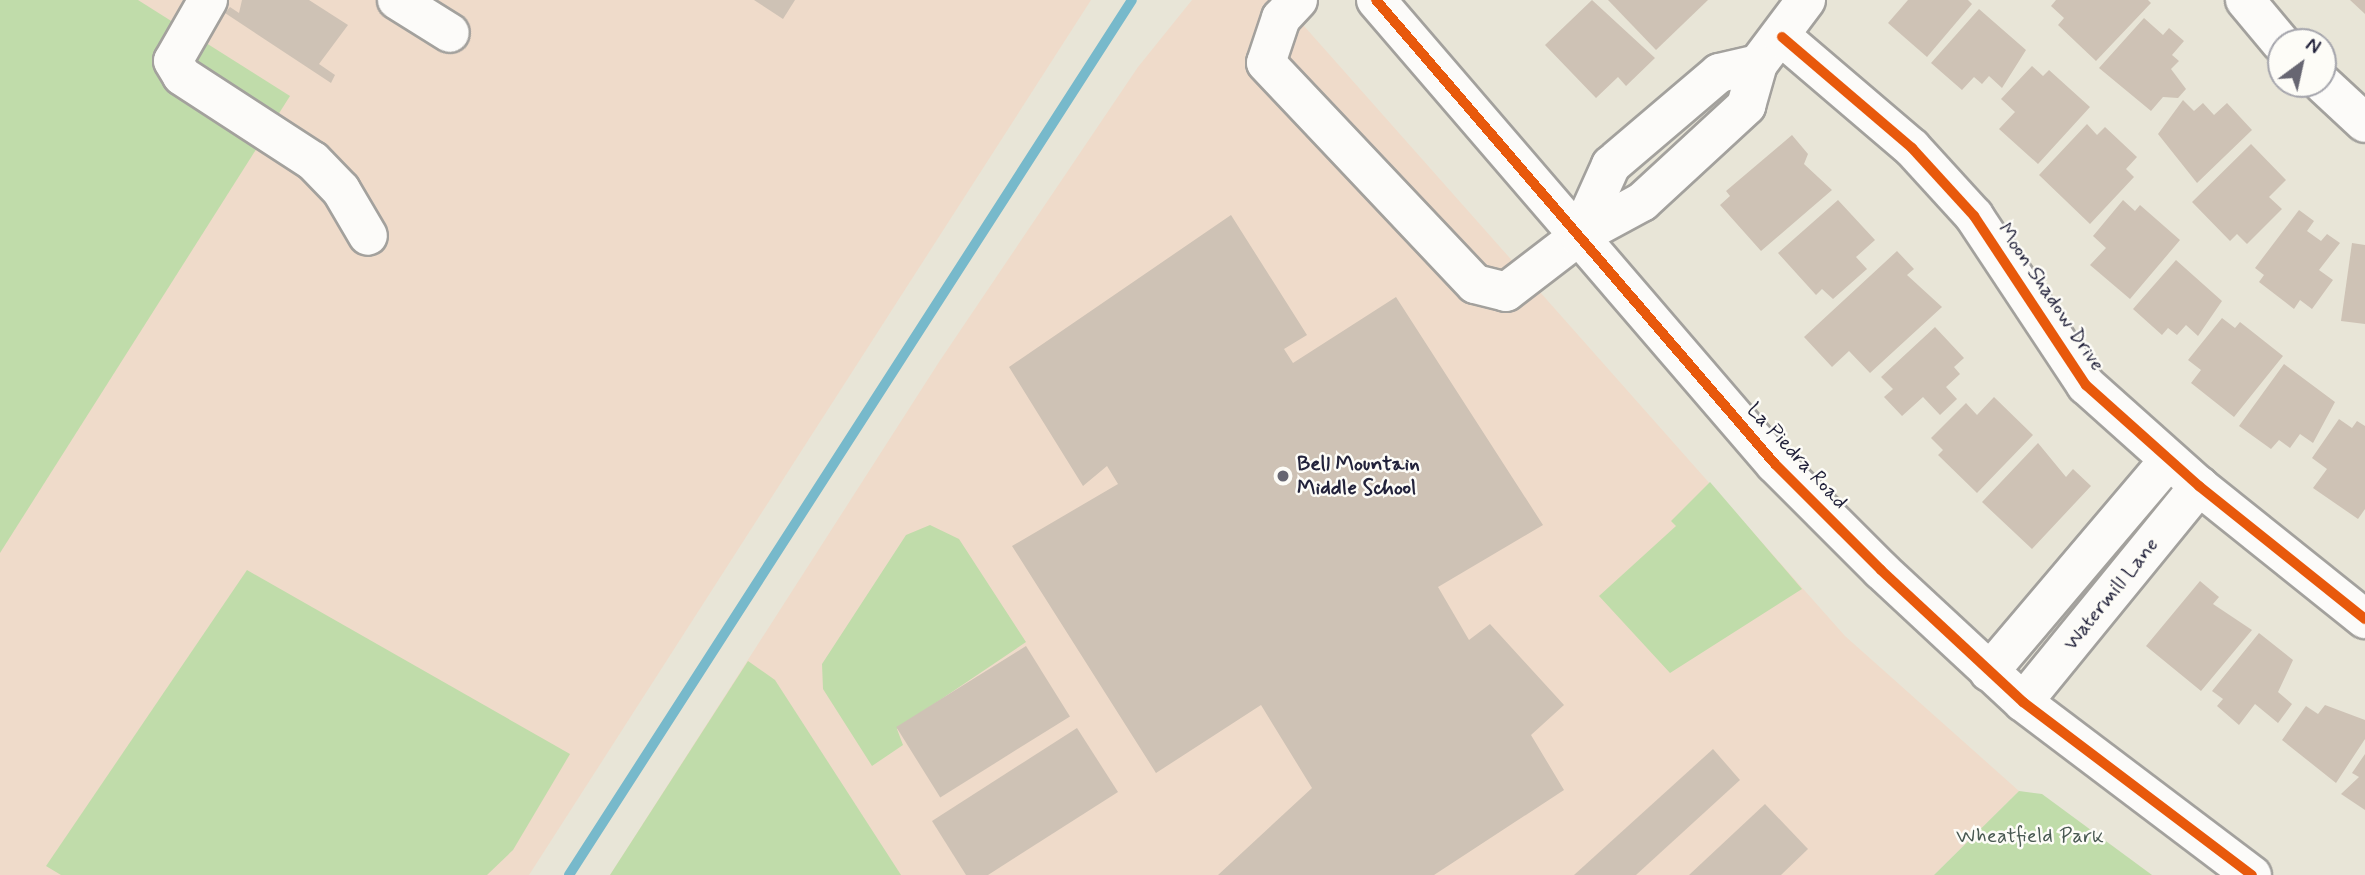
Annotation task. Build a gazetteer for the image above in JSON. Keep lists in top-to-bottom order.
{
  "streets": {
    "street": ["Moon Shadow Drive", "La Piedra Road", "Watermill Lane"]
  },
  "crossings": [
    ["Moon Shadow Drive", "Watermill Lane"],
    ["La Piedra Road", "Watermill Lane"]
  ],
  "parks": ["Wheatfield Park"],
  "places": ["Bell Mountain Middle School"],
  "north": "top right"
}
